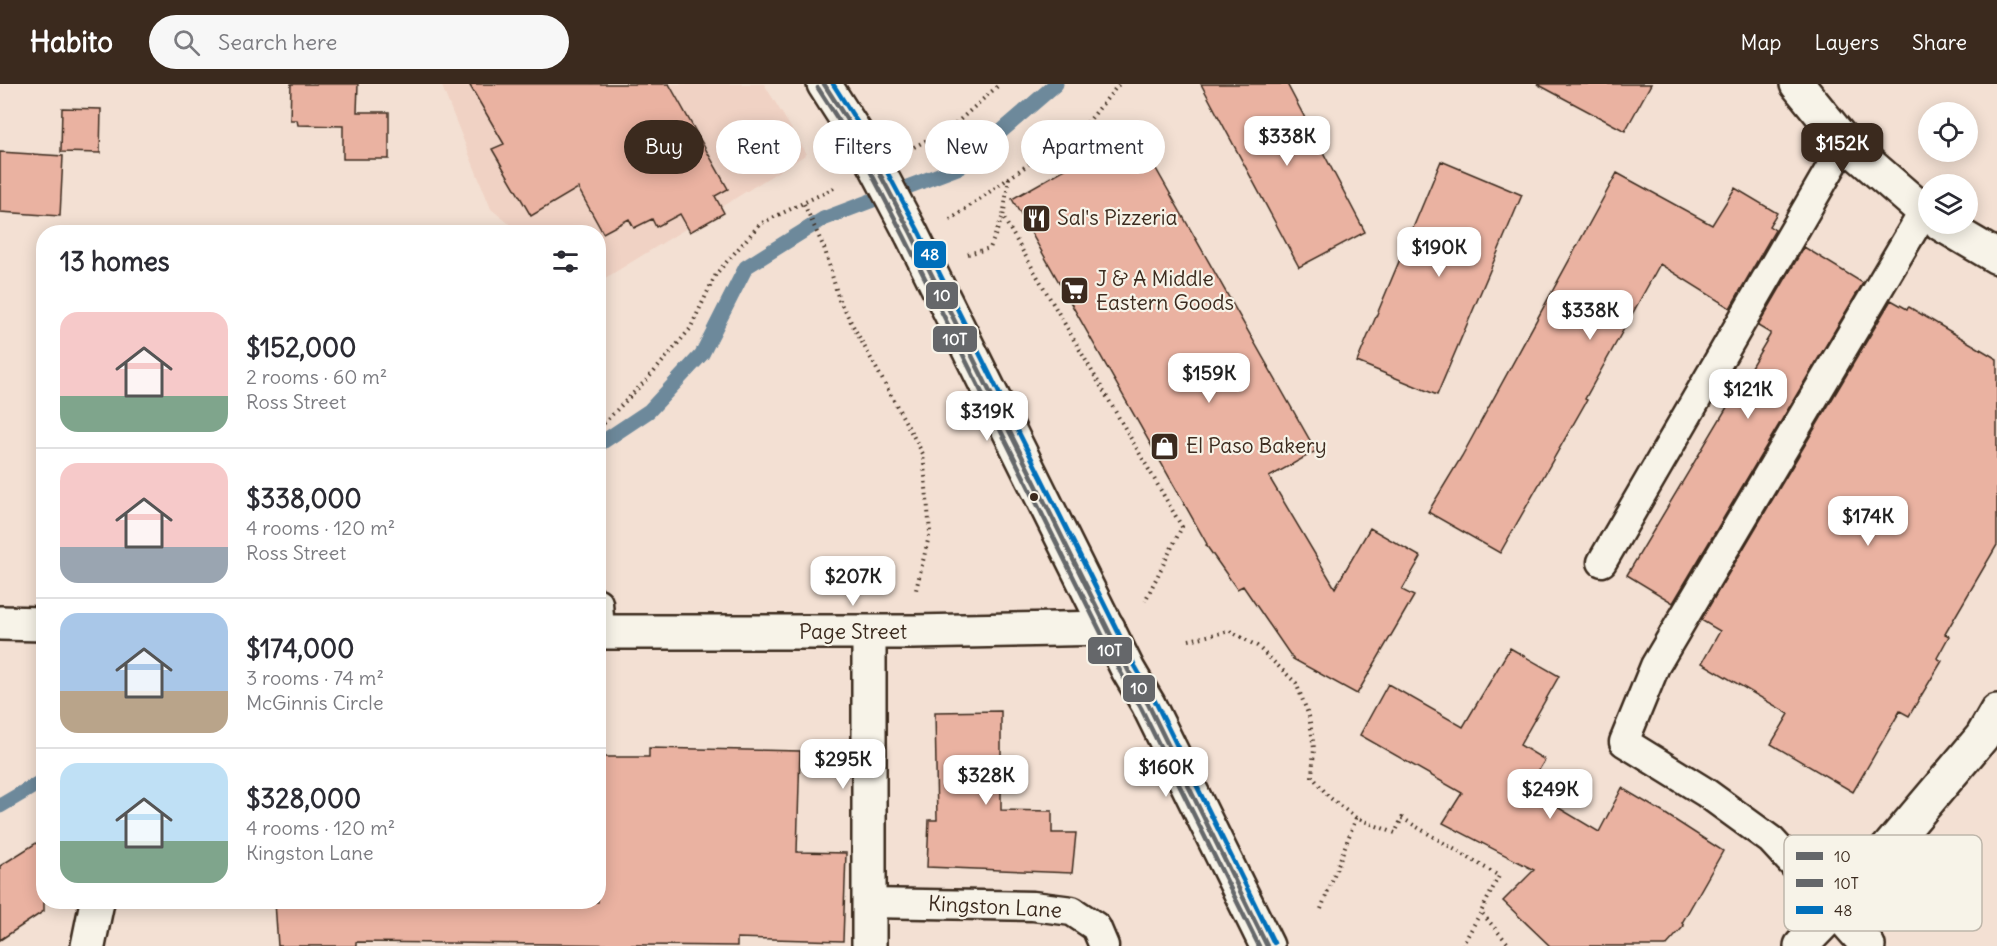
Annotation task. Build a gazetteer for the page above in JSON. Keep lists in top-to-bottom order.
{
  "streets": {
    "street": ["Page Street"],
    "lane": ["Kingston Lane"]
  },
  "places": {
    "restaurant": ["Sal's Pizzeria"],
    "supermarket": ["J & A Middle Eastern Goods"],
    "shop": ["El Paso Bakery"]
  },
  "lines": ["transit line 10", "transit line 48", "transit line 10T"],
  "legend": ["10", "10T", "48"],
  "page": {
    "header": "Habito",
    "search": "Search here",
    "nav": ["Map", "Layers", "Share"],
    "price": [
      "$338K",
      "$152K",
      "$190K",
      "$338K",
      "$159K",
      "$121K",
      "$319K",
      "$174K",
      "$207K",
      "$295K",
      "$160K",
      "$328K",
      "$249K"
    ],
    "chip": [
      "Buy",
      "Rent",
      "Filters",
      "New",
      "Apartment"
    ],
    "heading": "13 homes",
    "list": [
      {
        "name": "$152,000",
        "note": "2 rooms · 60 m² · Ross Street"
      },
      {
        "name": "$338,000",
        "note": "4 rooms · 120 m² · Ross Street"
      },
      {
        "name": "$174,000",
        "note": "3 rooms · 74 m² · McGinnis Circle"
      },
      {
        "name": "$328,000",
        "note": "4 rooms · 120 m² · Kingston Lane"
      }
    ]
  }
}
